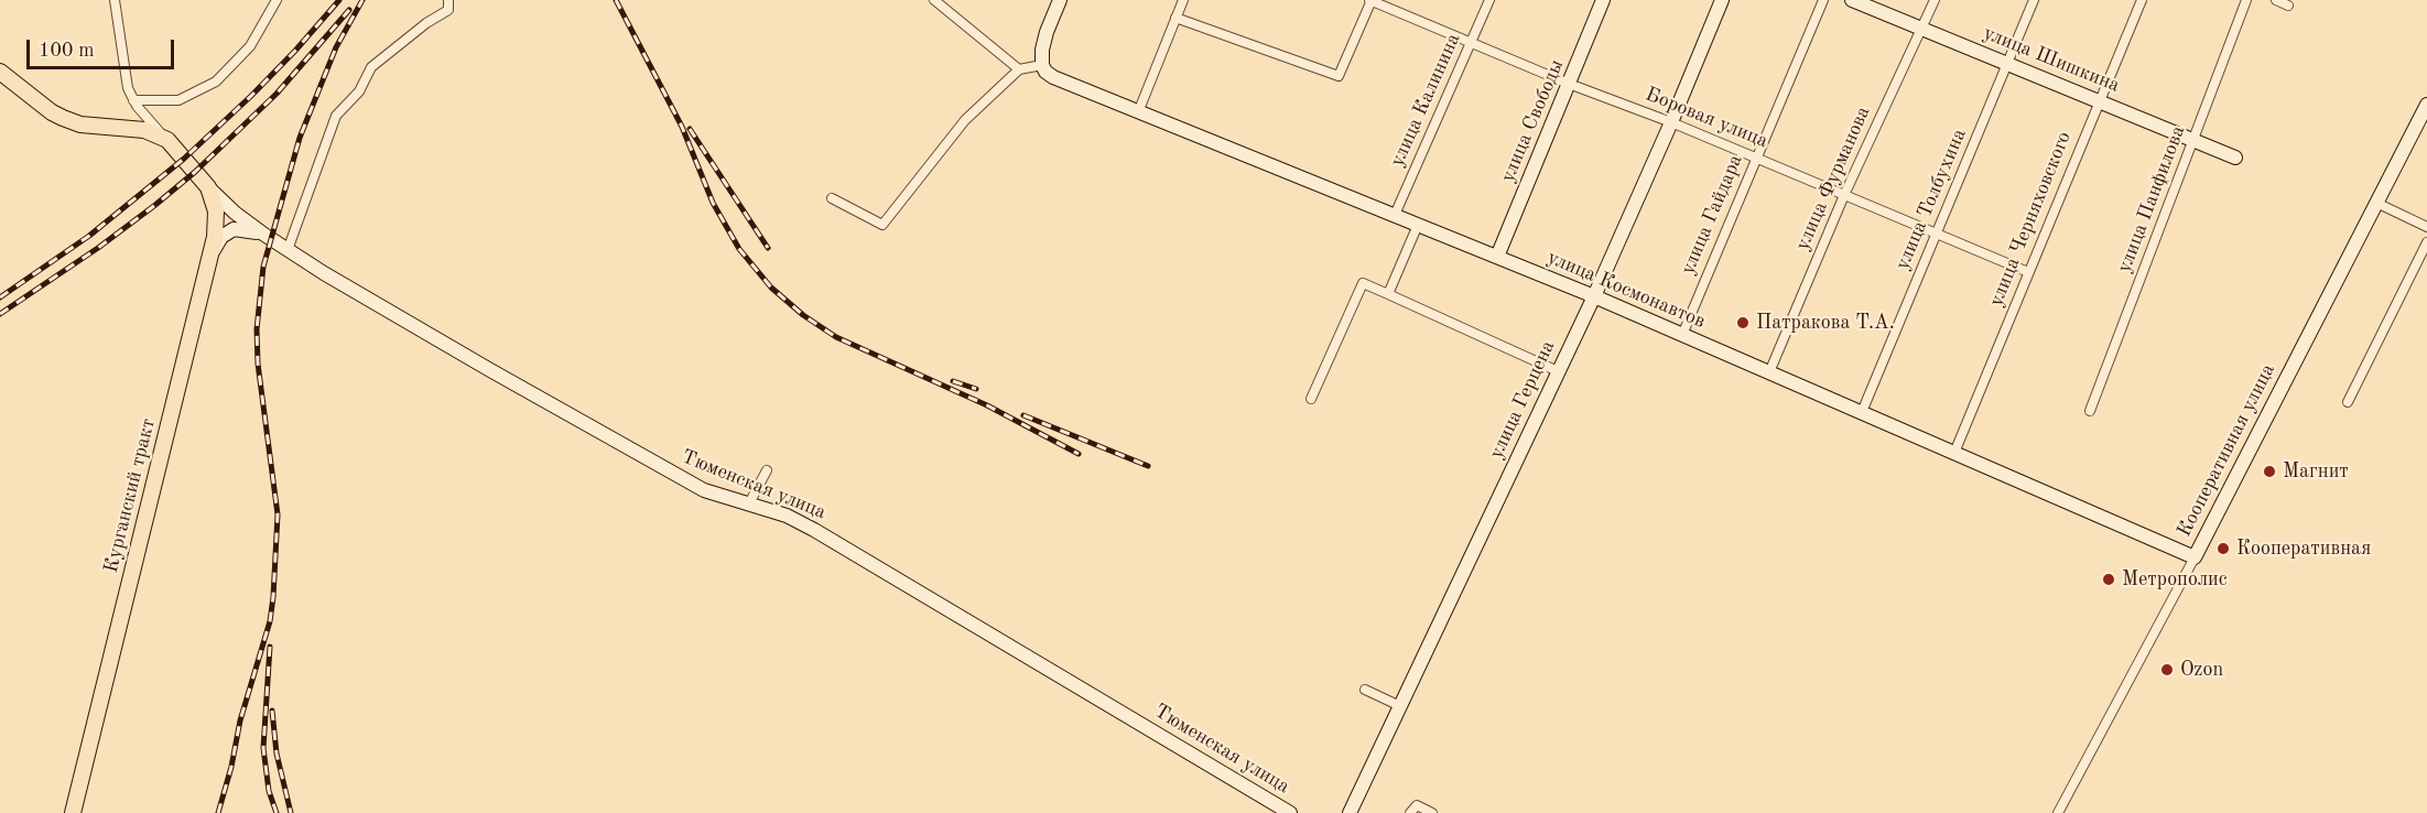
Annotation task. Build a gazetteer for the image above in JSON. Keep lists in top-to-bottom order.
{
  "streets": {
    "main road": ["Курганский тракт"],
    "street": [
      "улица Шишкина",
      "улица Калинина",
      "Боровая улица",
      "улица Свободы",
      "улица Фурманова",
      "улица Толбухина",
      "улица Панфилова",
      "улица Гайдара",
      "улица Черняховского",
      "улица Космонавтов",
      "улица Герцена",
      "Кооперативная улица",
      "Тюменская улица"
    ]
  },
  "crossings": [
    ["улица Шишкина", "улица Фурманова"],
    ["улица Шишкина", "улица Толбухина"],
    ["улица Шишкина", "улица Панфилова"],
    ["улица Шишкина", "улица Черняховского"],
    ["улица Калинина", "Боровая улица"],
    ["улица Калинина", "улица Космонавтов"],
    ["Боровая улица", "улица Свободы"],
    ["Боровая улица", "улица Фурманова"],
    ["Боровая улица", "улица Толбухина"],
    ["Боровая улица", "улица Гайдара"],
    ["Боровая улица", "улица Черняховского"],
    ["Боровая улица", "улица Герцена"],
    ["улица Свободы", "улица Космонавтов"],
    ["улица Фурманова", "улица Космонавтов"],
    ["улица Толбухина", "улица Космонавтов"],
    ["улица Гайдара", "улица Космонавтов"],
    ["улица Черняховского", "улица Космонавтов"],
    ["улица Космонавтов", "улица Герцена"],
    ["улица Космонавтов", "Кооперативная улица"],
    ["Тюменская улица", "Курганский тракт"]
  ],
  "places": [
    "Патракова Т.А.",
    "Магнит",
    "Кооперативная",
    "Метрополис",
    "Ozon"
  ],
  "scale_bar": "100 m"
}
